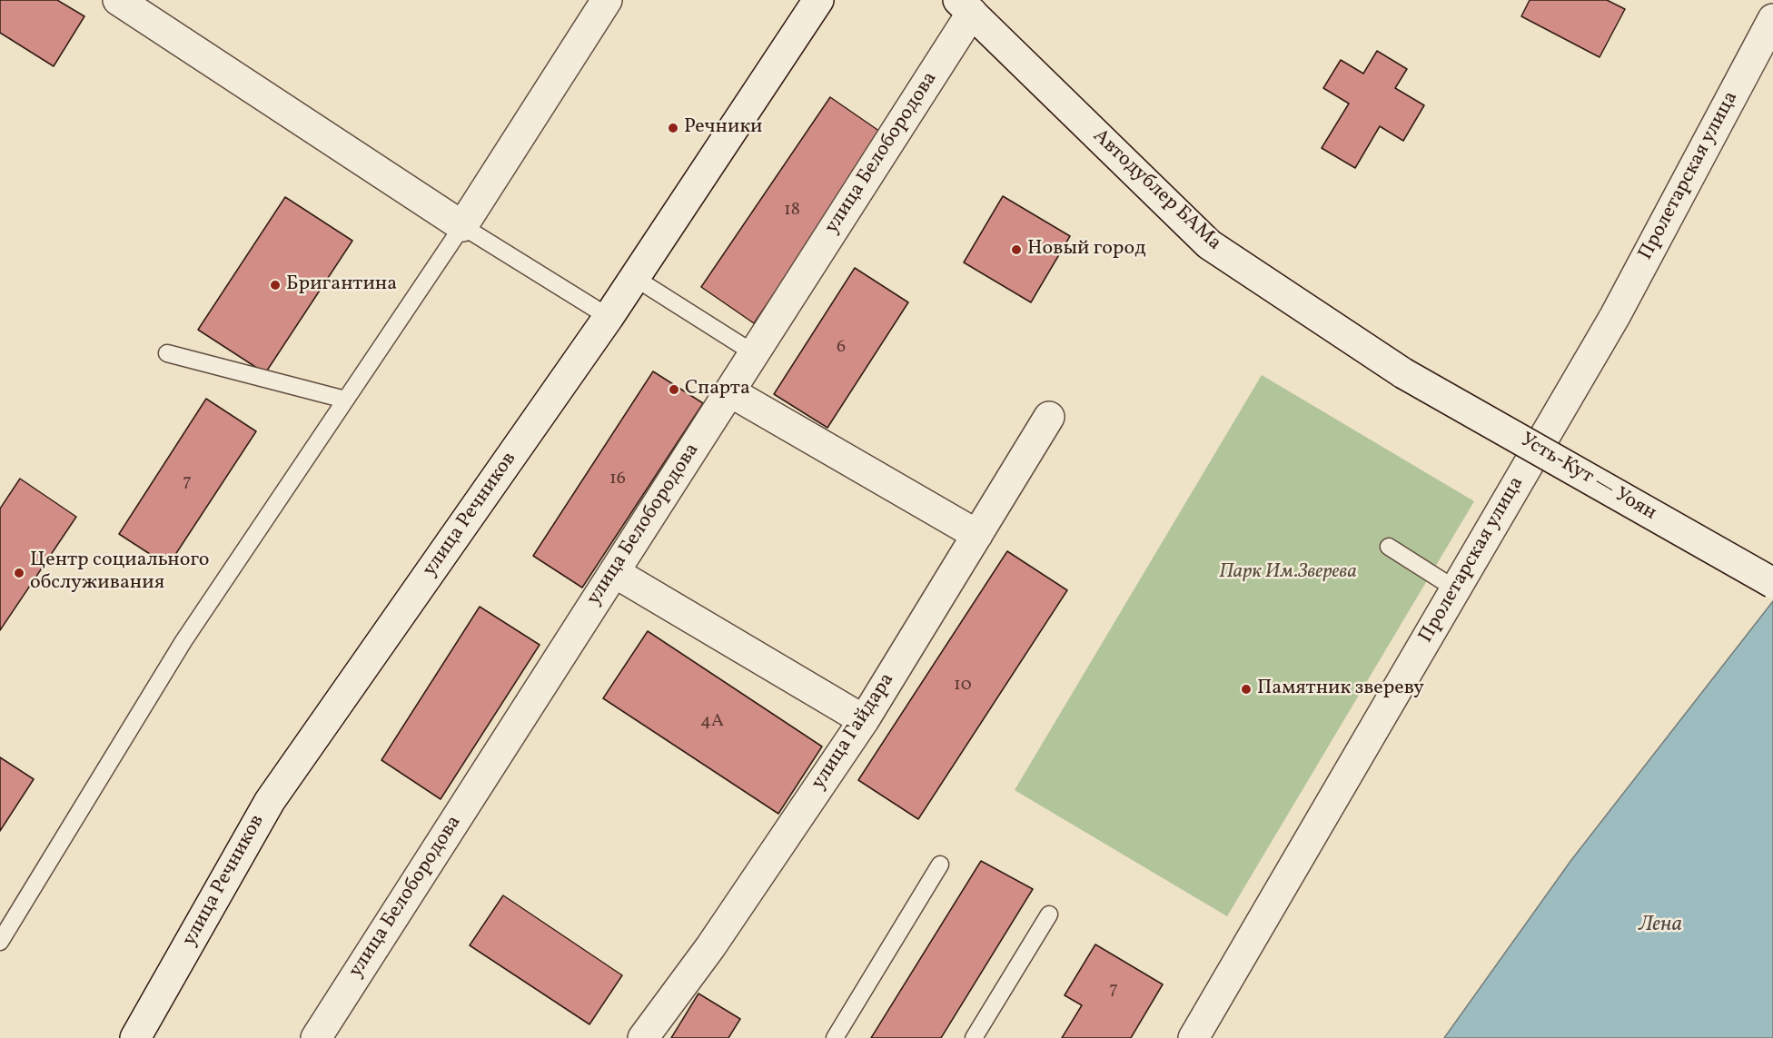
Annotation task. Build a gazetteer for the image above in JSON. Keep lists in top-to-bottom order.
{
  "streets": {
    "street": [
      "улица Белобородова",
      "Пролетарская улица",
      "Автодублер БАМа",
      "Усть-Кут — Уоян",
      "улица Речников",
      "улица Гайдара"
    ]
  },
  "crossings": [
    ["улица Белобородова", "Автодублер БАМа"],
    ["Автодублер БАМа", "Усть-Кут — Уоян"]
  ],
  "water": ["Лена"],
  "parks": ["Парк Им.Зверева"],
  "places": [
    "Речники",
    "Новый город",
    "Бригантина",
    "Спарта",
    "Центр социального обслуживания",
    "Памятник звереву"
  ],
  "house_numbers": [
    "18",
    "6",
    "16",
    "7",
    "10",
    "4А",
    "7"
  ]
}
